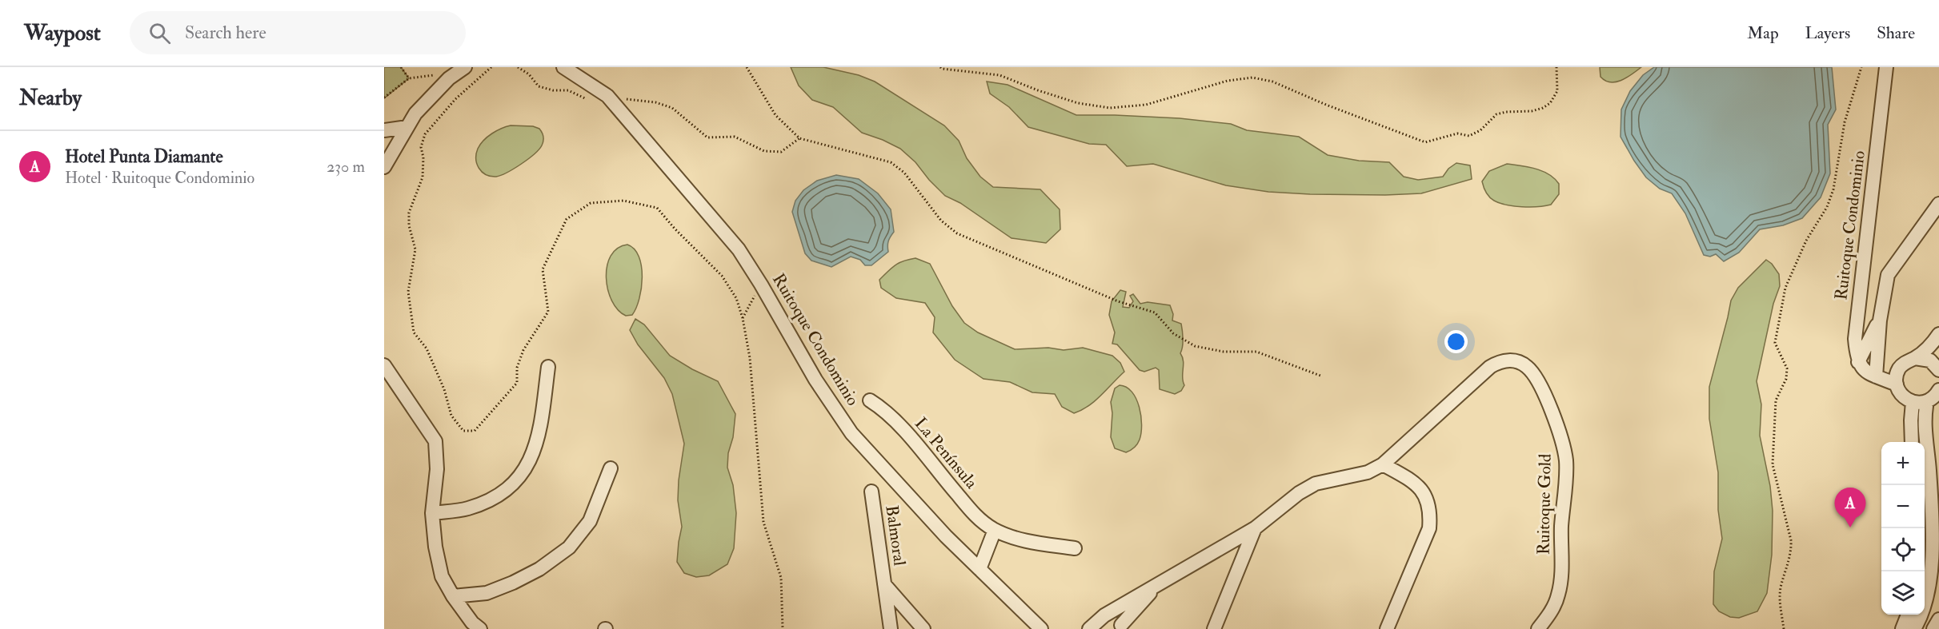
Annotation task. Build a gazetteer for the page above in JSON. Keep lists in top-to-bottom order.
{
  "streets": {
    "street": [
      "Ruitoque Condominio",
      "La Península",
      "Ruitoque Gold",
      "Balmoral"
    ]
  },
  "page": {
    "header": "Waypost",
    "search": "Search here",
    "nav": ["Map", "Layers", "Share"],
    "heading": "Nearby",
    "list": [
      {
        "mark": "A",
        "name": "Hotel Punta Diamante",
        "note": "Hotel · Ruitoque Condominio",
        "value": "230 m"
      }
    ],
    "map_buttons": ["+", "−"],
    "pins": "A"
  }
}
